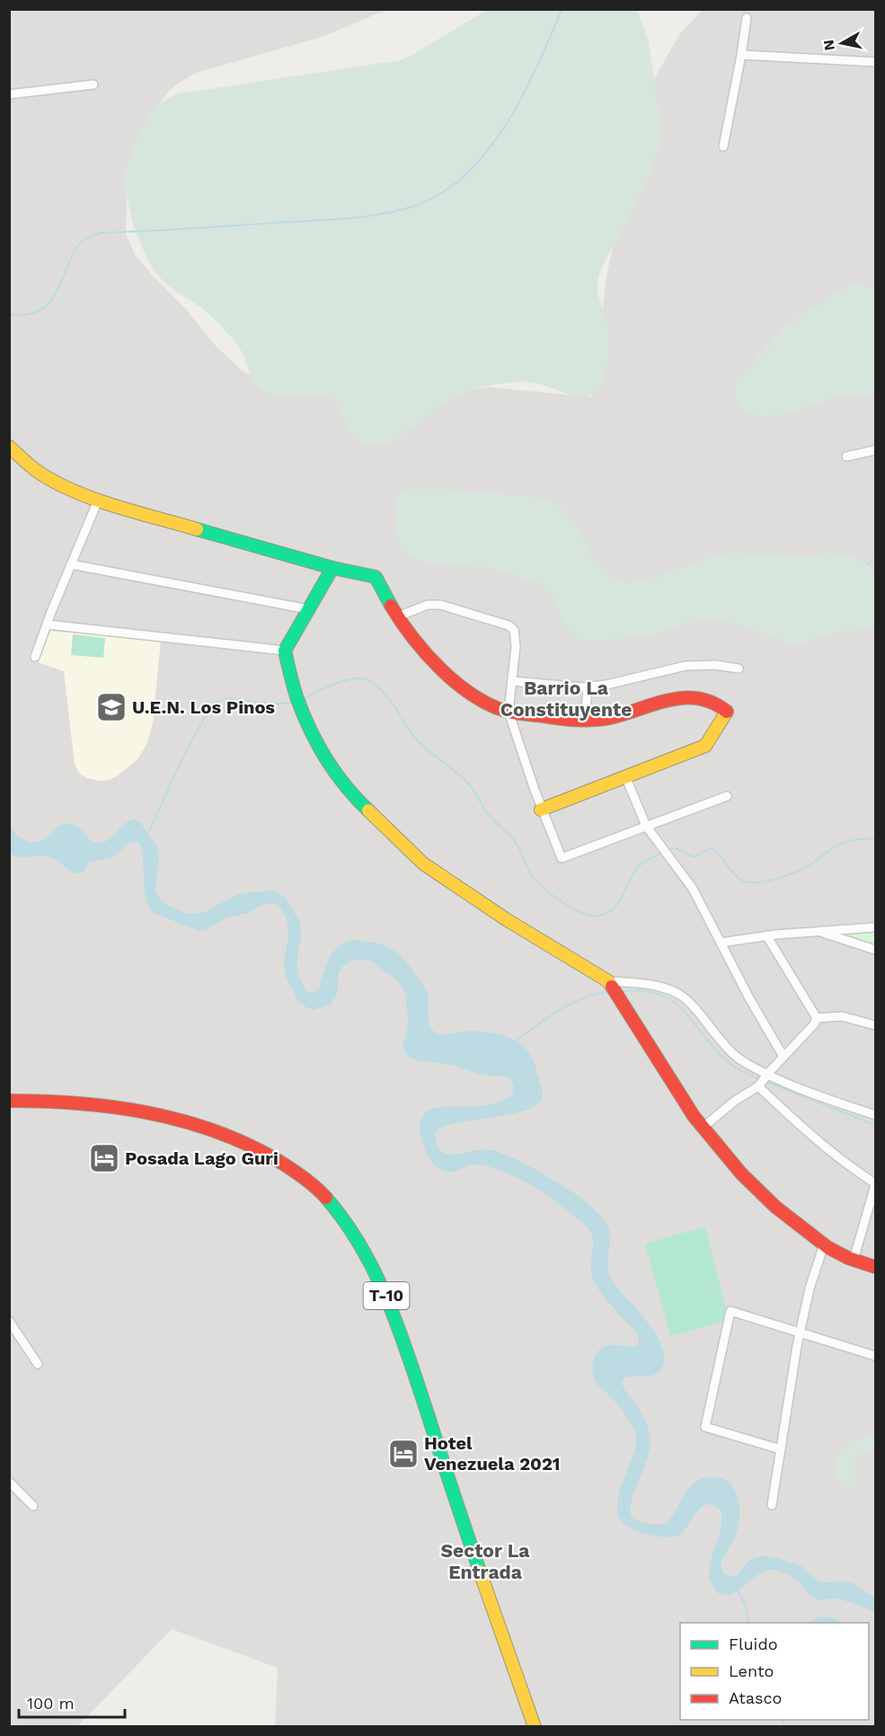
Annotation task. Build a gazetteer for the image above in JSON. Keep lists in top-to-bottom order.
{
  "streets": {
    "main road": ["T-10"]
  },
  "districts": ["Barrio La Constituyente", "Sector La Entrada"],
  "places": {
    "school or university": ["U.E.N. Los Pinos"],
    "hotel": ["Posada Lago Guri", "Hotel Venezuela 2021"]
  },
  "legend": ["Fluido", "Lento", "Atasco"],
  "scale_bar": "100 m",
  "north": "left"
}
